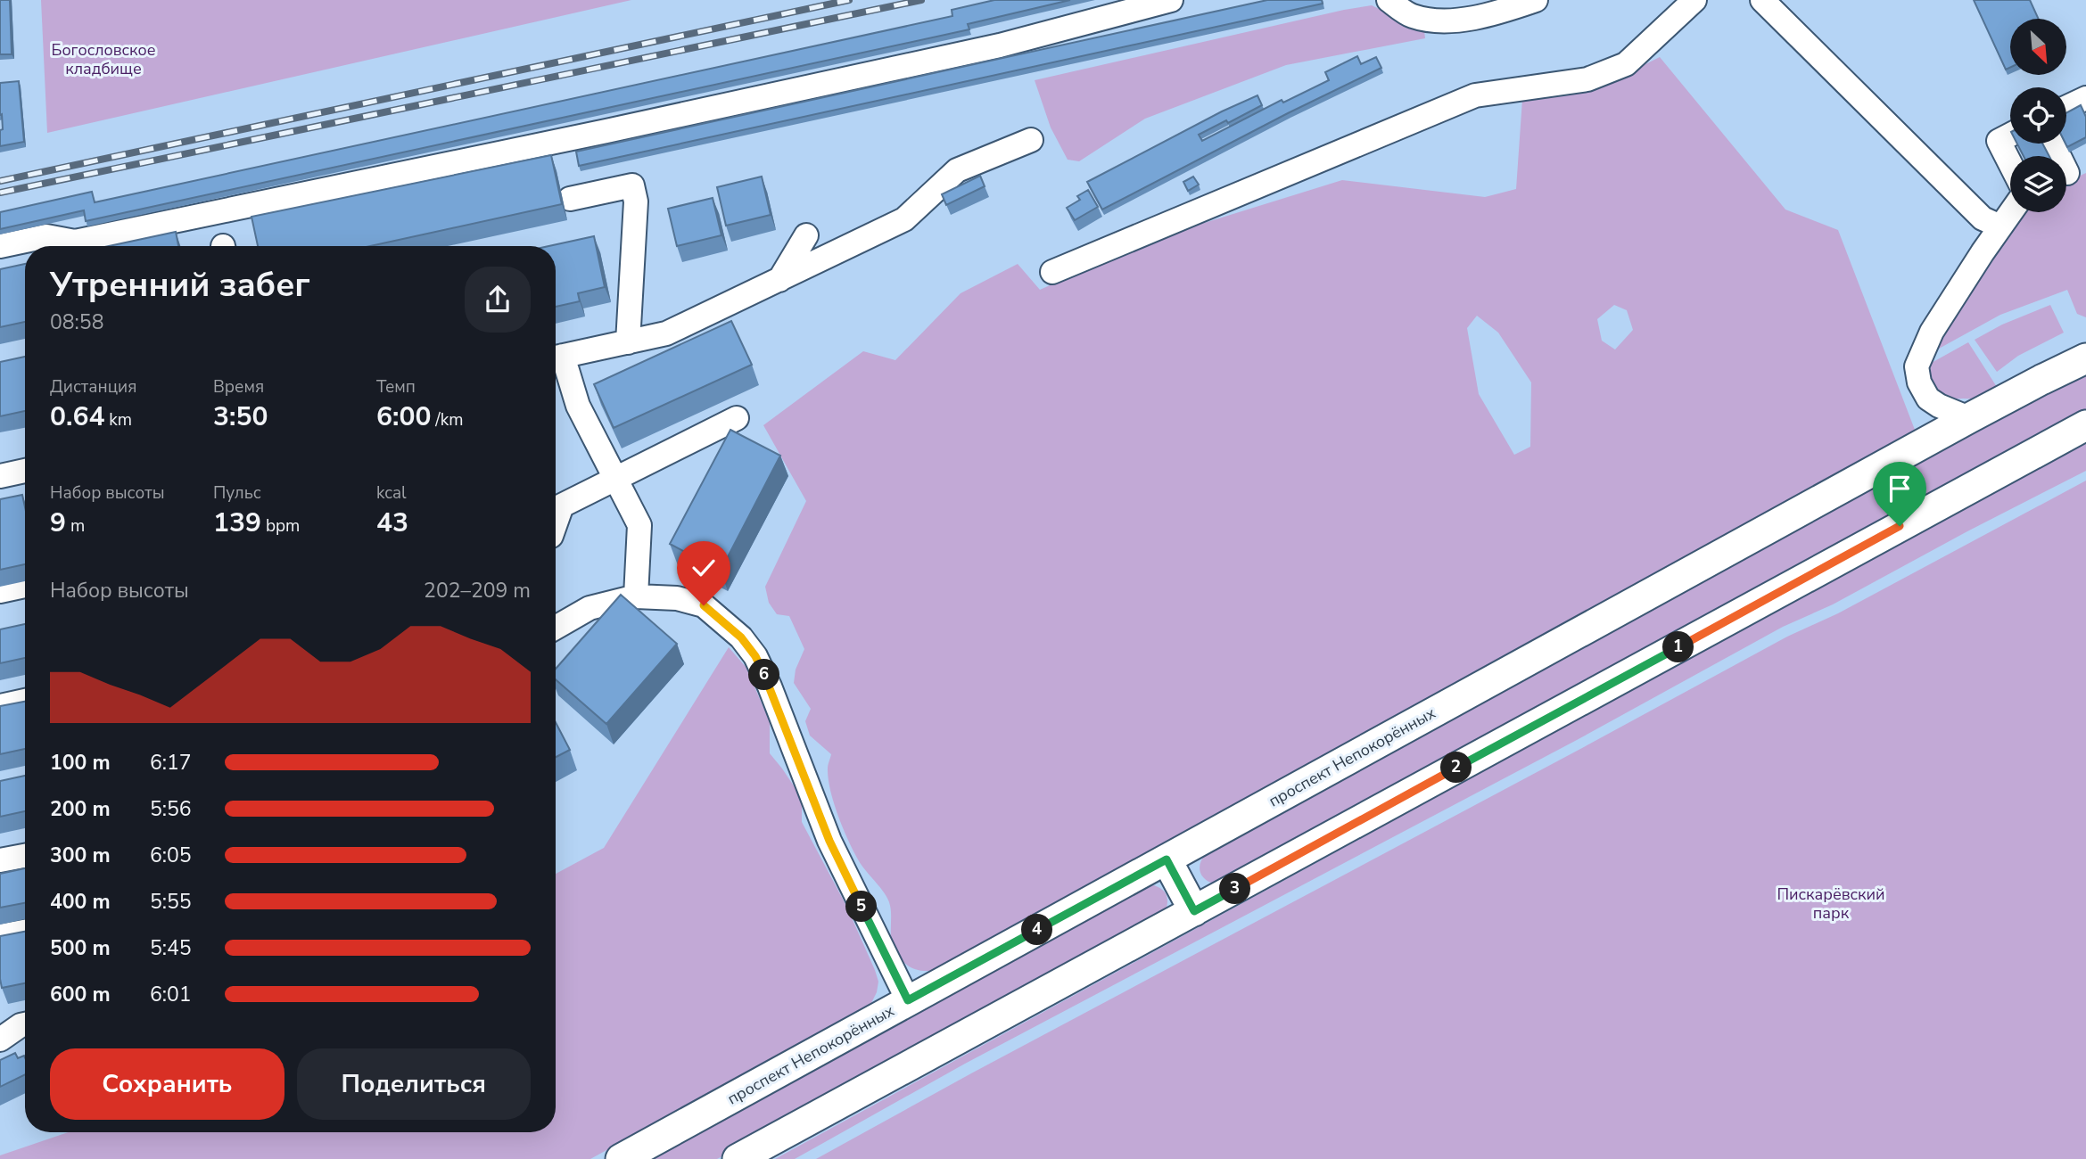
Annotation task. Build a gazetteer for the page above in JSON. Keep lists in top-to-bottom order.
{
  "streets": {
    "main road": ["проспект Непокорённых"]
  },
  "parks": ["Богословское кладбище", "Пискарёвский парк"],
  "north": "bottom right",
  "page": {
    "heading": ["Утренний забег", "08:58"],
    "stats": [
      ["Дистанция", "0.64 km"],
      ["Время", "3:50"],
      ["Темп", "6:00 /km"],
      ["Набор высоты", "9 m"],
      ["Пульс", "139 bpm"],
      ["kcal", "43"]
    ],
    "chart": ["Набор высоты", "202–209 m"],
    "pins": [
      "1",
      "6",
      "2",
      "3",
      "5",
      "4"
    ],
    "list": [
      {
        "name": "100 m",
        "note": "6:17"
      },
      {
        "name": "200 m",
        "note": "5:56"
      },
      {
        "name": "300 m",
        "note": "6:05"
      },
      {
        "name": "400 m",
        "note": "5:55"
      },
      {
        "name": "500 m",
        "note": "5:45"
      },
      {
        "name": "600 m",
        "note": "6:01"
      }
    ],
    "buttons": ["Сохранить", "Поделиться"]
  }
}
